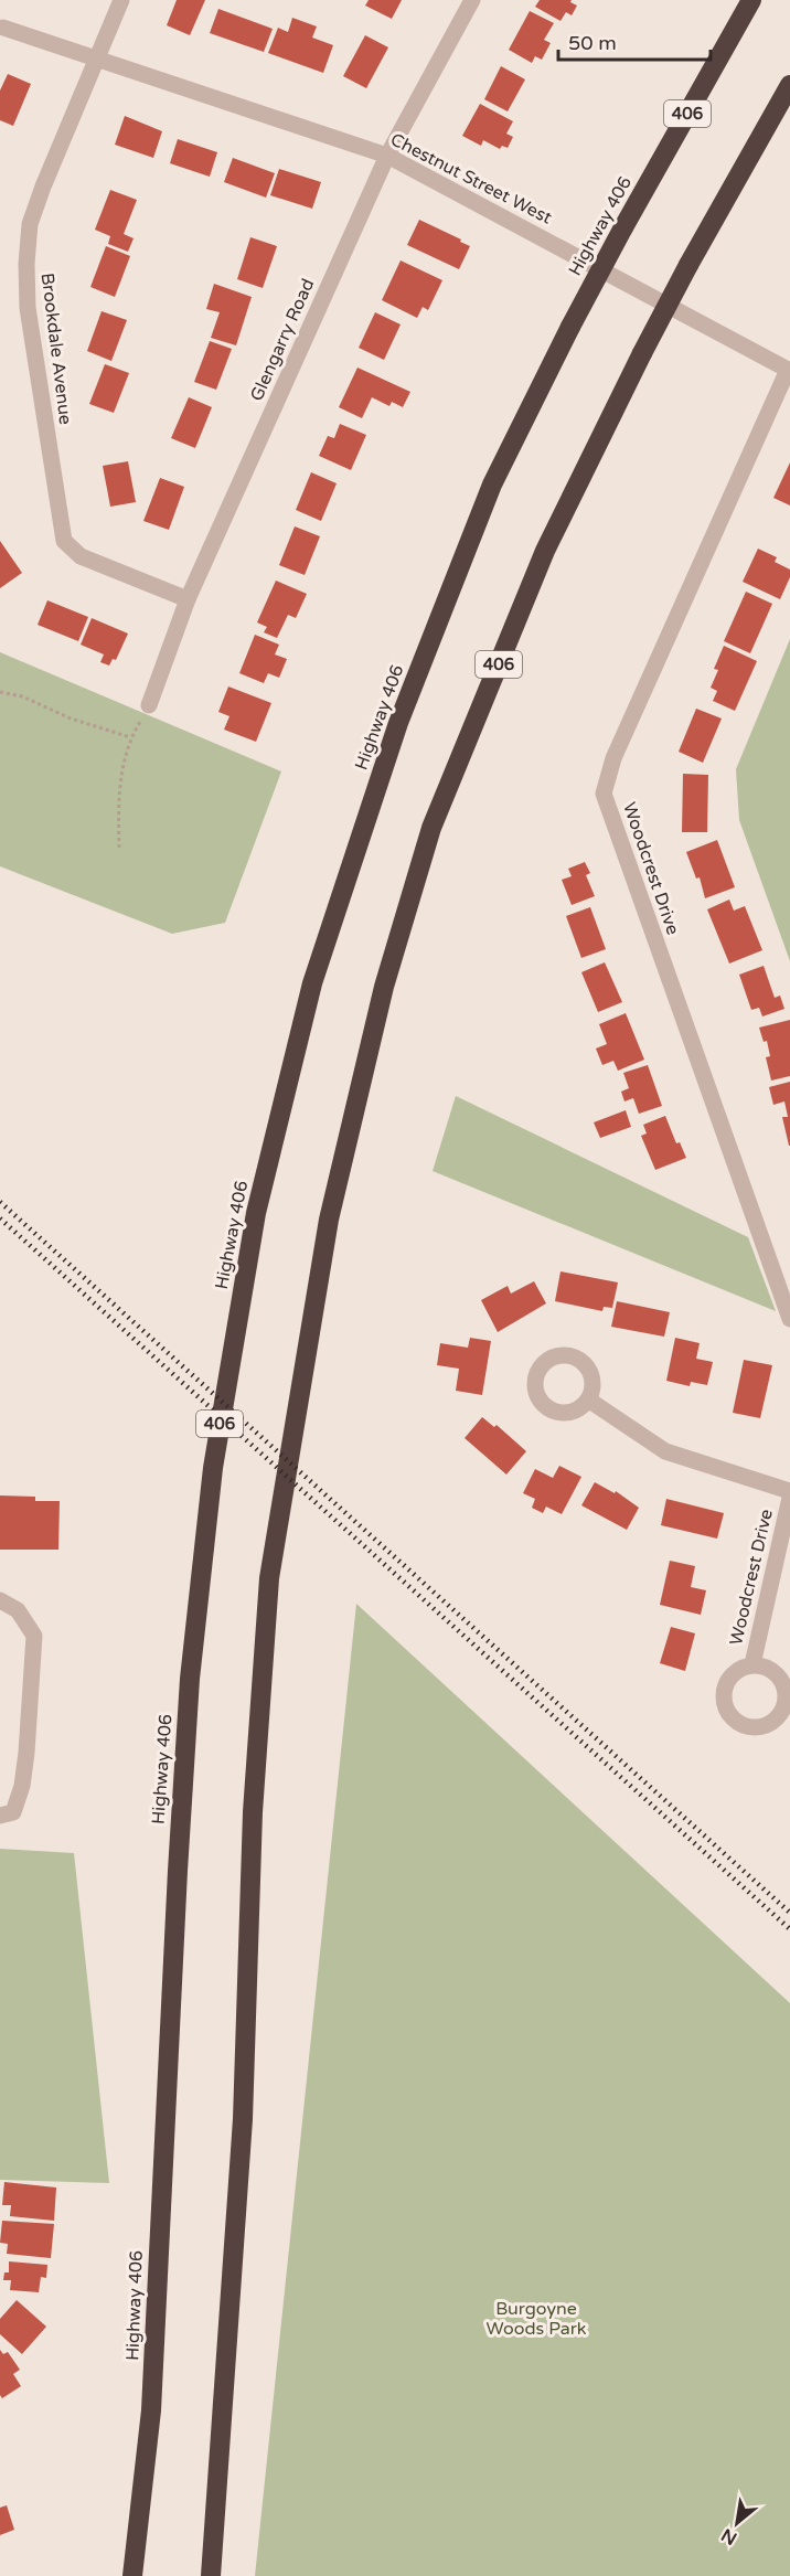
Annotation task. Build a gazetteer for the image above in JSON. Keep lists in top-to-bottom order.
{
  "streets": {
    "highway": ["406", "Highway 406"],
    "street": [
      "Chestnut Street West",
      "Glengarry Road",
      "Brookdale Avenue",
      "Woodcrest Drive"
    ]
  },
  "crossings": [
    ["Chestnut Street West", "Glengarry Road"],
    ["Chestnut Street West", "Brookdale Avenue"],
    ["Chestnut Street West", "Woodcrest Drive"],
    ["Glengarry Road", "Brookdale Avenue"]
  ],
  "parks": ["Burgoyne Woods Park"],
  "scale_bar": "50 m",
  "north": "bottom left"
}
